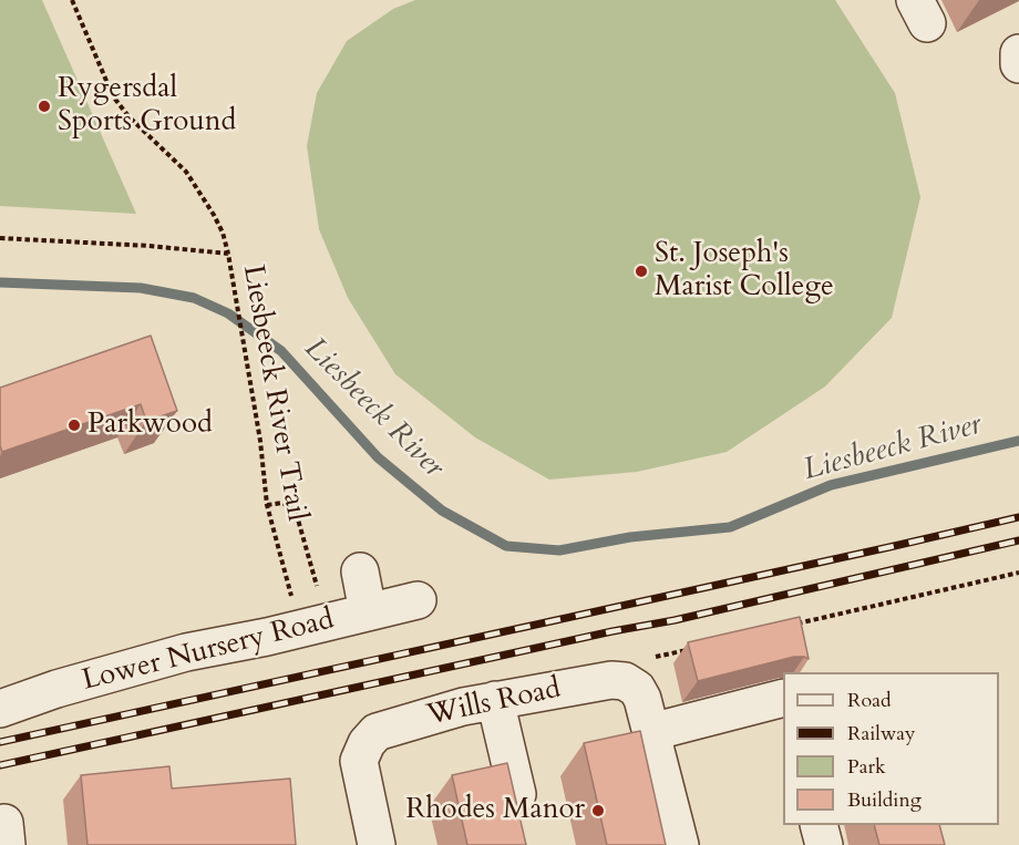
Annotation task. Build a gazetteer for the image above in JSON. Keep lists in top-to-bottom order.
{
  "streets": {
    "street": ["Lower Nursery Road", "Wills Road"],
    "path": ["Liesbeeck River Trail"]
  },
  "water": ["Liesbeeck River"],
  "places": [
    "Rygersdal Sports Ground",
    "St. Joseph's Marist College",
    "Parkwood",
    "Rhodes Manor"
  ],
  "legend": [
    "Road",
    "Railway",
    "Park",
    "Building"
  ]
}
